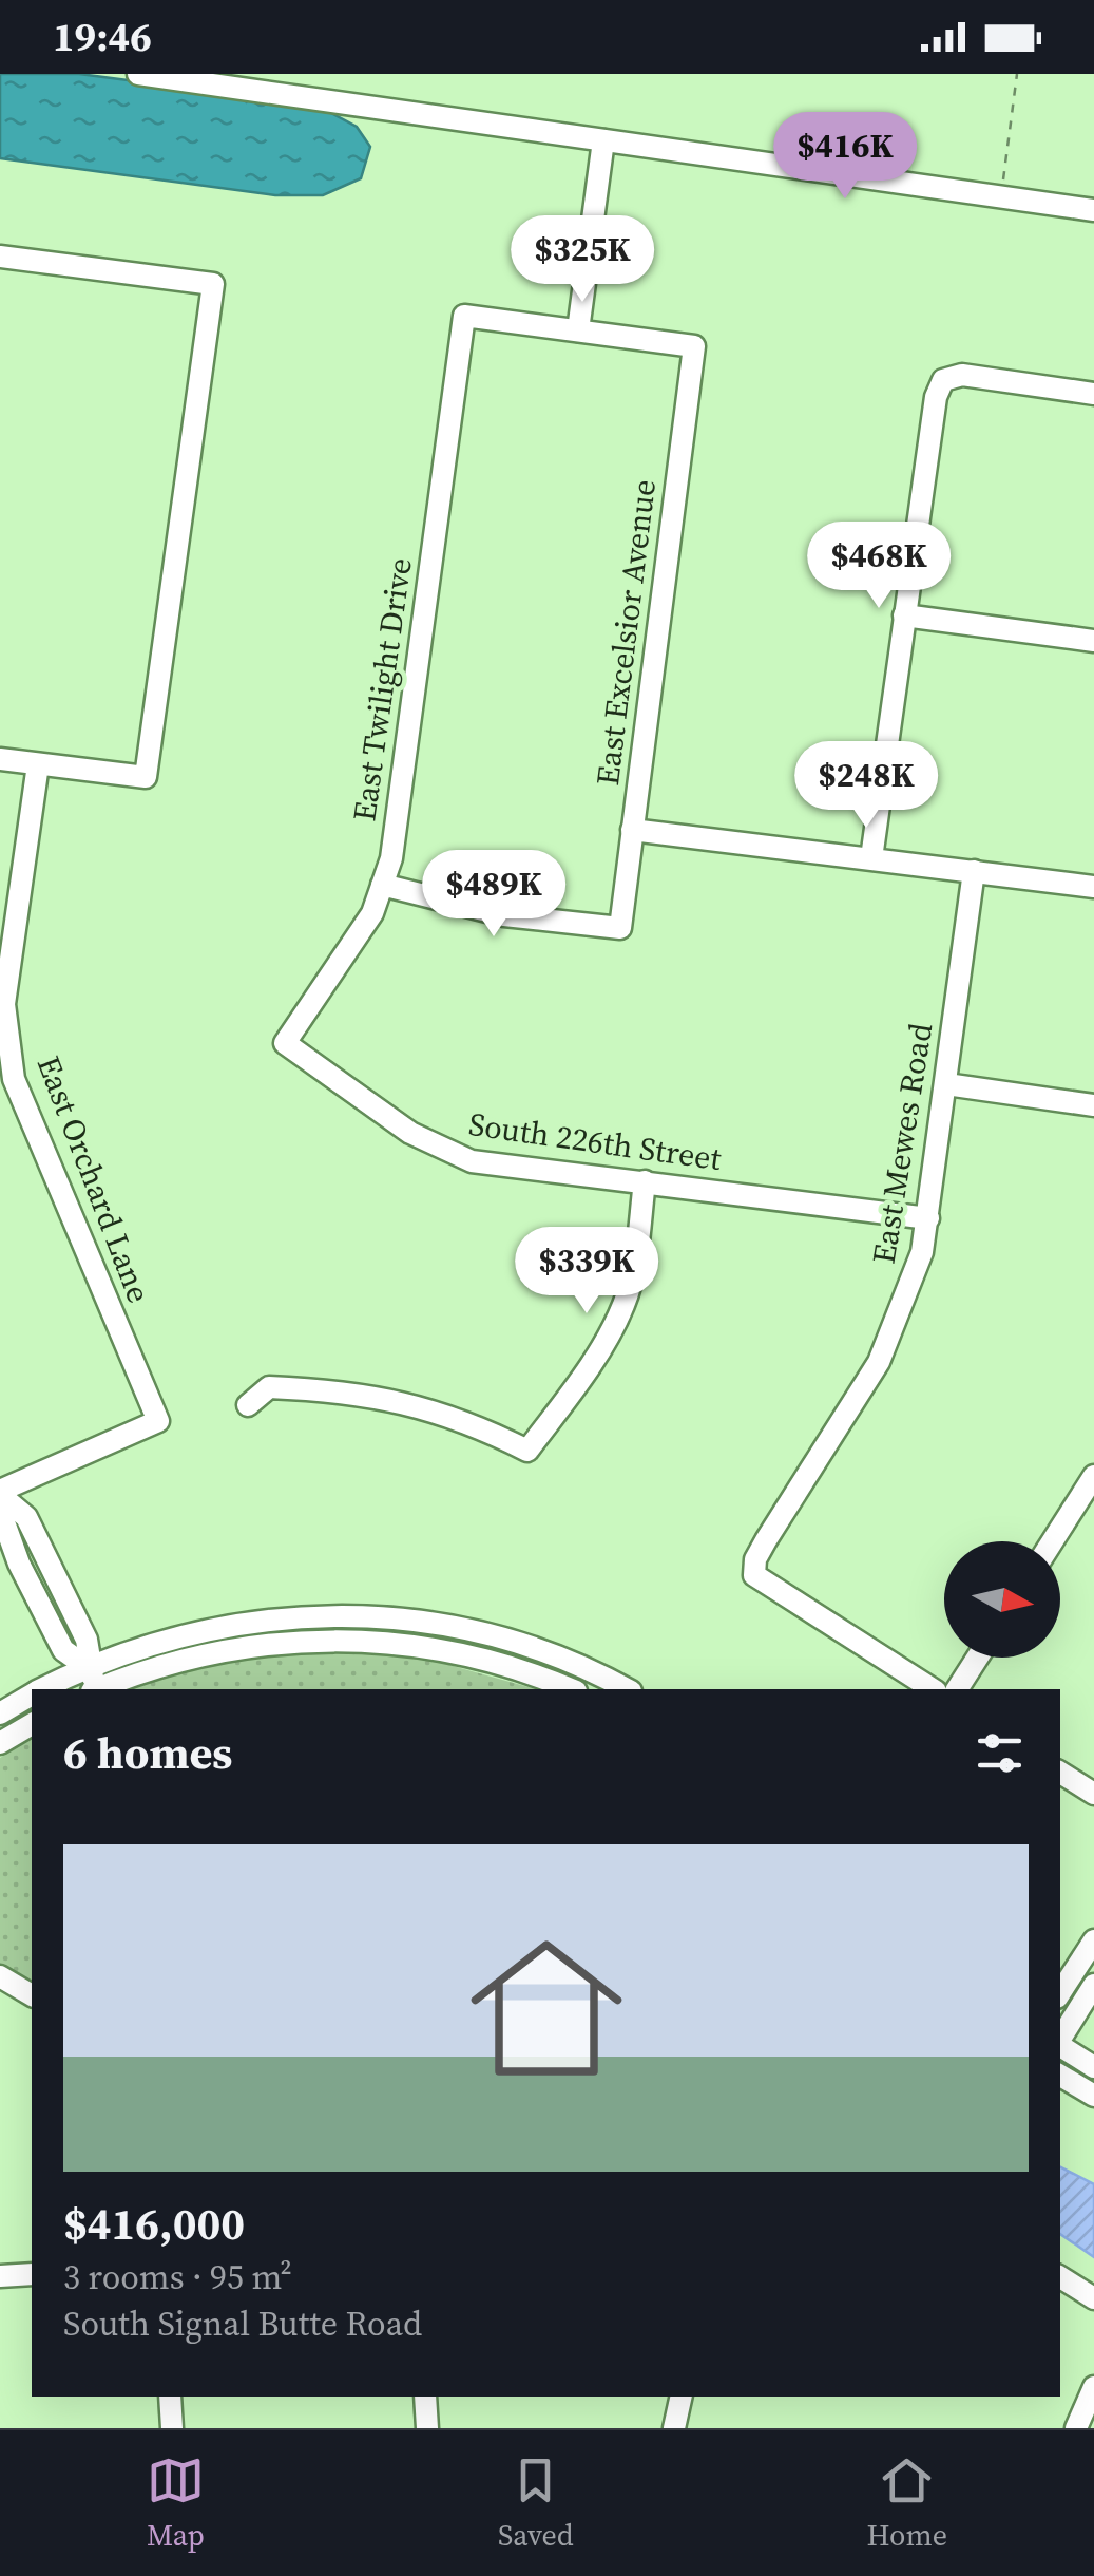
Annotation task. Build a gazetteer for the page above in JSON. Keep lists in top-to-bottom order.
{
  "streets": {
    "street": [
      "East Excelsior Avenue",
      "East Twilight Drive",
      "South 226th Street",
      "East Mewes Road",
      "East Orchard Lane"
    ]
  },
  "crossings": [
    ["East Excelsior Avenue", "East Twilight Drive"],
    ["East Twilight Drive", "South 226th Street"],
    ["South 226th Street", "East Mewes Road"]
  ],
  "north": "right",
  "page": {
    "status": "19:46",
    "price": [
      "$416K",
      "$325K",
      "$468K",
      "$248K",
      "$489K",
      "$339K"
    ],
    "heading": "6 homes",
    "list": [
      {
        "name": "$416,000",
        "note": "3 rooms · 95 m² · South Signal Butte Road"
      }
    ],
    "tabs": ["Map", "Saved", "Home"]
  }
}
